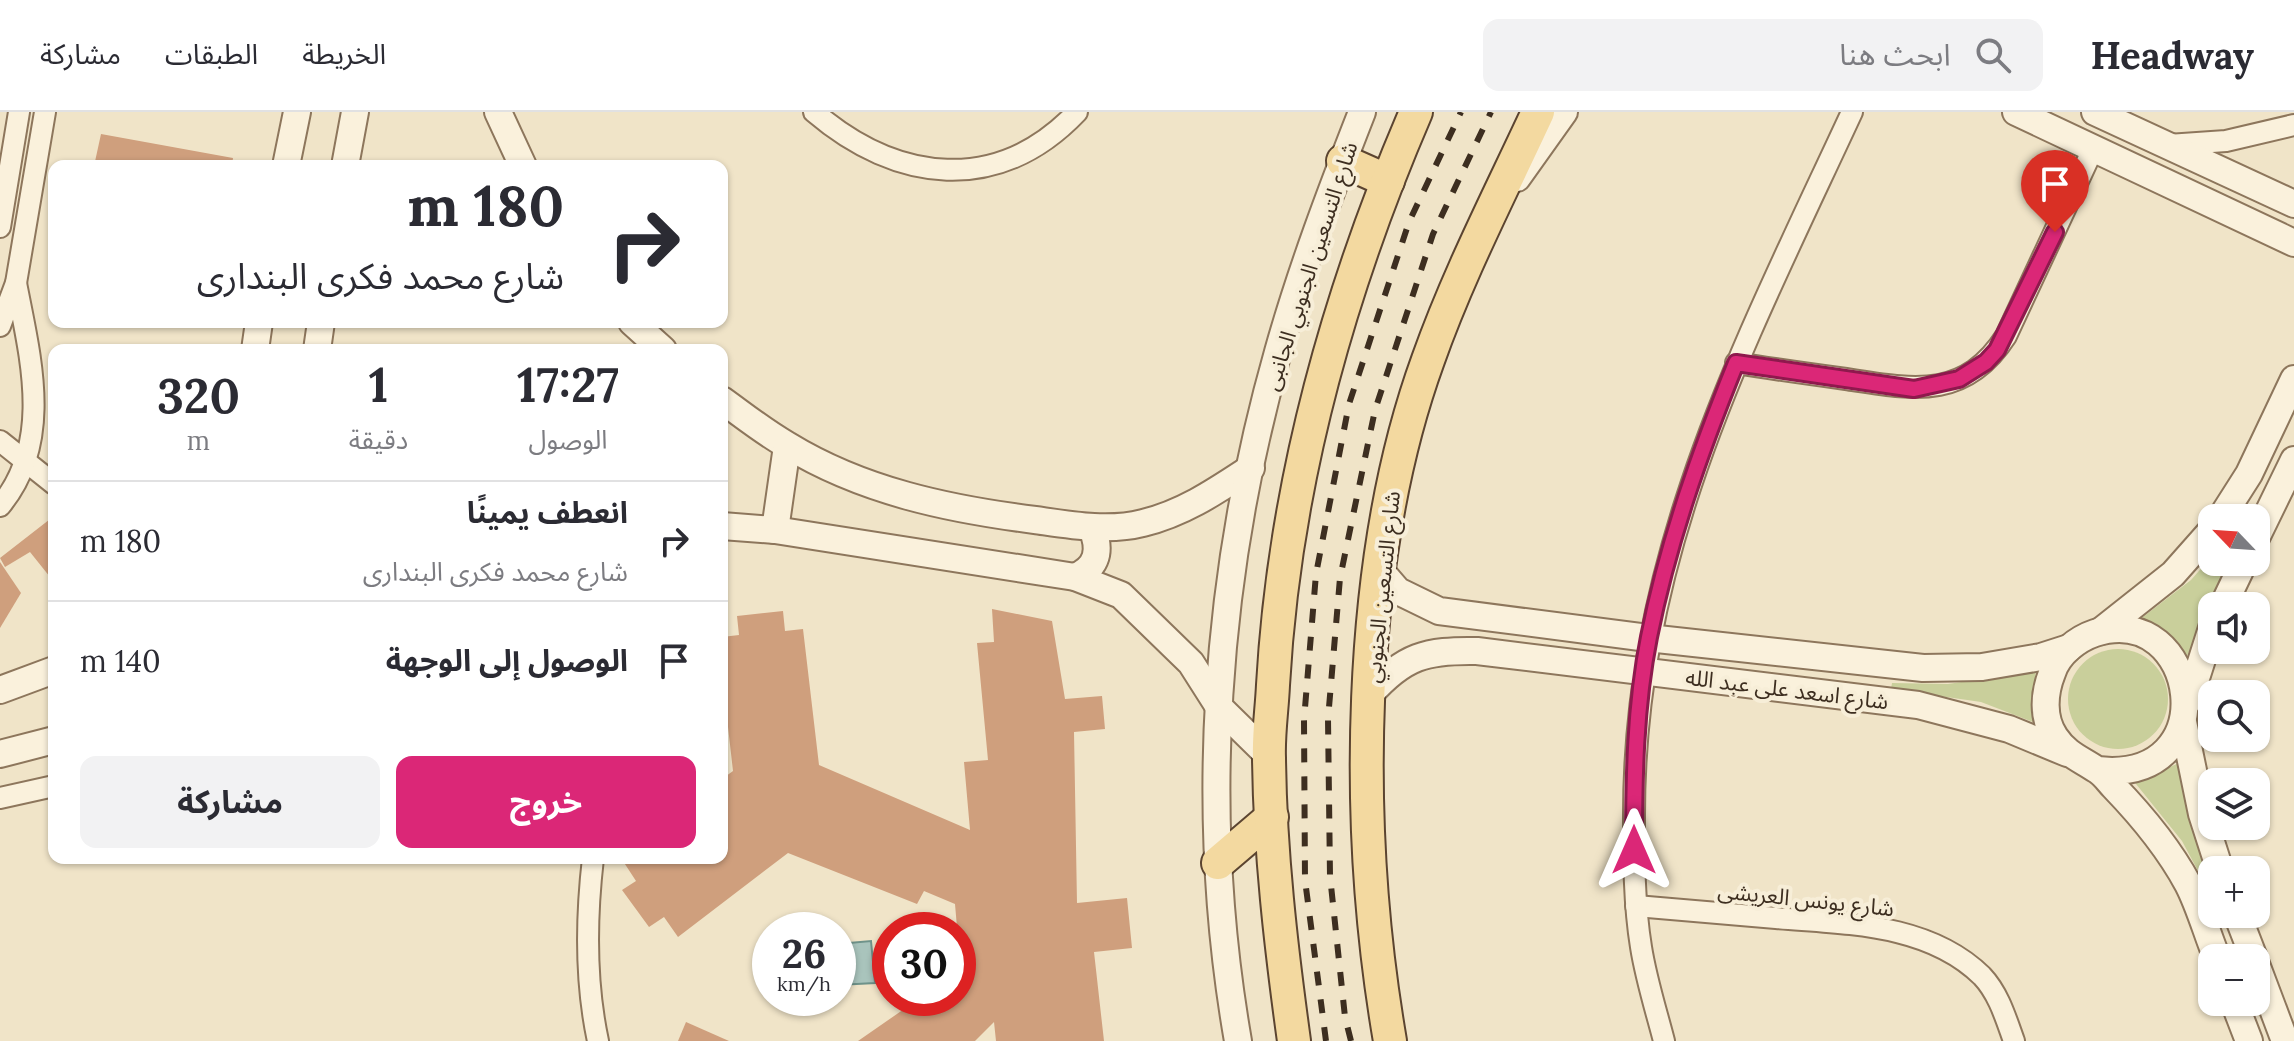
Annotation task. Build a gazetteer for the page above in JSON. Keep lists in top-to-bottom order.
{
  "streets": {
    "main road": ["شارع التسعين الجنوبي"],
    "street": ["شارع التسعين الجنوبي الجانبى", "شارع اسعد على عبد الله", "شارع يونس العريشى"]
  },
  "crossings": [
    ["شارع التسعين الجنوبي", "شارع اسعد على عبد الله"]
  ],
  "north": "top left",
  "page": {
    "header": "Headway",
    "search": "ابحث هنا",
    "nav": ["الخريطة", "الطبقات", "مشاركة"],
    "turn": ["180 m", "شارع محمد فكرى البندارى"],
    "eta": [
      "17:27",
      "الوصول",
      "1",
      "دقيقة",
      "320",
      "m"
    ],
    "list": [
      {
        "name": "انعطف يمينًا",
        "note": "شارع محمد فكرى البندارى",
        "value": "180 m"
      },
      {
        "name": "الوصول إلى الوجهة",
        "value": "140 m"
      }
    ],
    "map_buttons": ["+", "−"],
    "buttons": ["خروج", "مشاركة"],
    "speed": "26 km/h",
    "limit": "30"
  }
}
